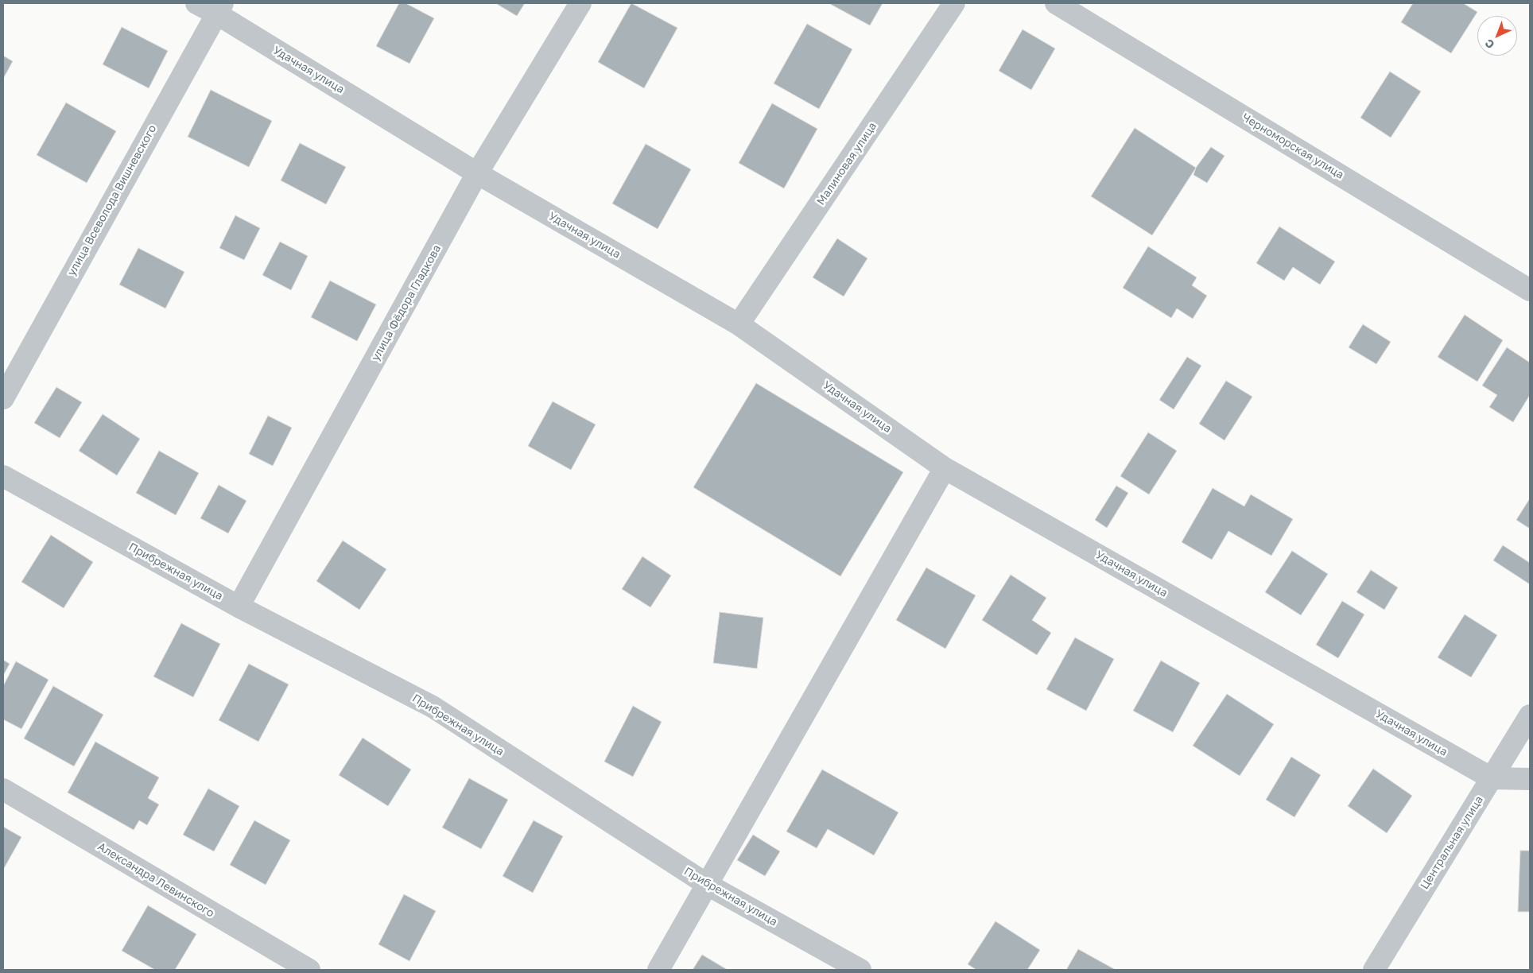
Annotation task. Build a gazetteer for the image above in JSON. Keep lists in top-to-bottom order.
{
  "streets": {
    "street": [
      "Удачная улица",
      "Черноморская улица",
      "Малиновая улица",
      "улица Всеволода Вишневского",
      "улица Фёдора Гладкова",
      "Прибрежная улица",
      "Центральная улица",
      "Александра Левинского"
    ]
  },
  "crossings": [
    ["Удачная улица", "Малиновая улица"],
    ["Удачная улица", "улица Всеволода Вишневского"],
    ["Удачная улица", "улица Фёдора Гладкова"],
    ["Удачная улица", "Центральная улица"],
    ["улица Фёдора Гладкова", "Прибрежная улица"]
  ],
  "north": "bottom left"
}
